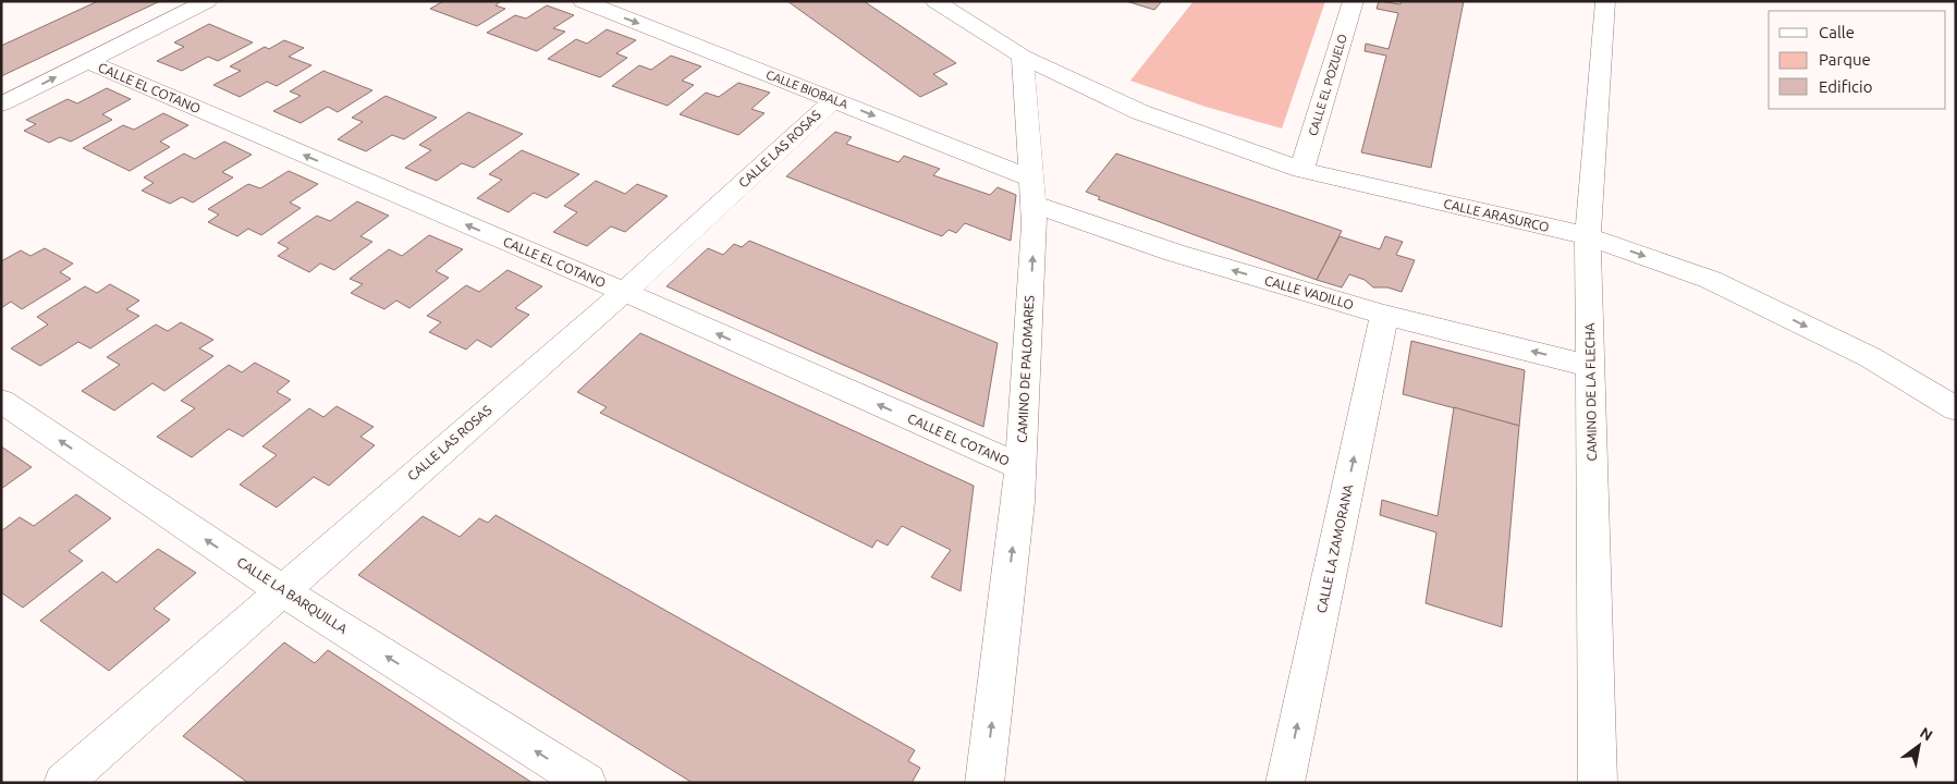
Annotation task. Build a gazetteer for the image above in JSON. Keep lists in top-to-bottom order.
{
  "streets": {
    "street": [
      "CALLE EL POZUELO",
      "CALLE EL COTANO",
      "CALLE BIOBALA",
      "CALLE LAS ROSAS",
      "CALLE ARASURCO",
      "CALLE VADILLO",
      "CAMINO DE PALOMARES",
      "CAMINO DE LA FLECHA",
      "CALLE LA ZAMORANA",
      "CALLE LA BARQUILLA"
    ]
  },
  "crossings": [
    ["CALLE EL POZUELO", "CALLE ARASURCO"],
    ["CALLE EL COTANO", "CALLE LAS ROSAS"],
    ["CALLE EL COTANO", "CAMINO DE PALOMARES"],
    ["CALLE BIOBALA", "CALLE LAS ROSAS"],
    ["CALLE BIOBALA", "CALLE VADILLO"],
    ["CALLE BIOBALA", "CAMINO DE PALOMARES"],
    ["CALLE LAS ROSAS", "CALLE LA BARQUILLA"],
    ["CALLE ARASURCO", "CAMINO DE PALOMARES"],
    ["CALLE ARASURCO", "CAMINO DE LA FLECHA"],
    ["CALLE VADILLO", "CAMINO DE PALOMARES"],
    ["CALLE VADILLO", "CAMINO DE LA FLECHA"],
    ["CALLE VADILLO", "CALLE LA ZAMORANA"]
  ],
  "one_way": [
    "CALLE EL COTANO",
    "CALLE BIOBALA",
    "CALLE ARASURCO",
    "CALLE VADILLO",
    "CAMINO DE PALOMARES",
    "CALLE LA ZAMORANA",
    "CALLE LA BARQUILLA"
  ],
  "legend": ["Calle", "Parque", "Edificio"],
  "north": "top right"
}
